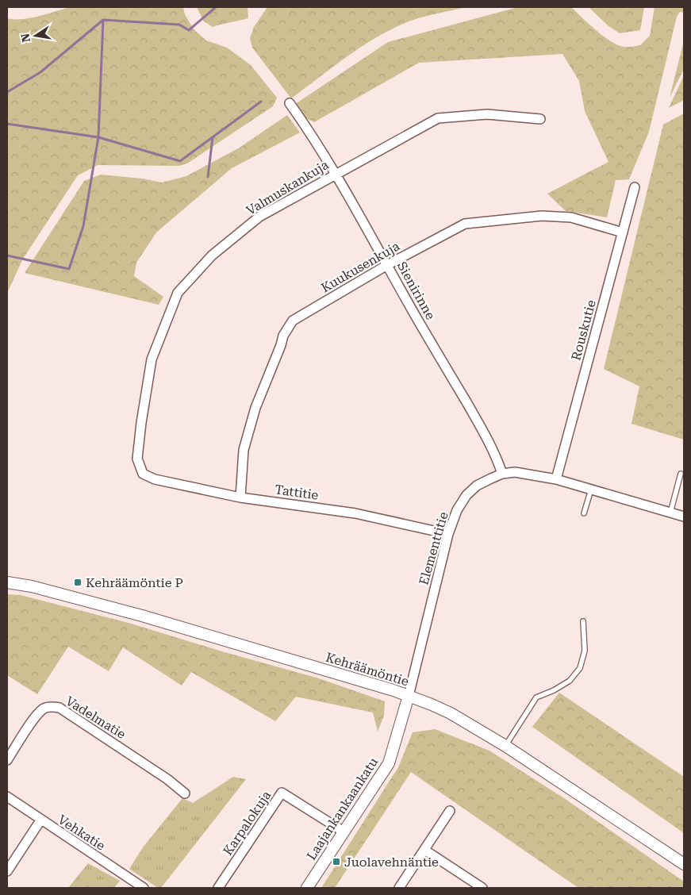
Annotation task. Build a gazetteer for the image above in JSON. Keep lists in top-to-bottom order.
{
  "streets": {
    "street": [
      "Valmuskankuja",
      "Kuukusenkuja",
      "Sienirinne",
      "Rouskutie",
      "Tattitie",
      "Elementtitie",
      "Kehräämöntie",
      "Vadelmatie",
      "Laajankankaankatu",
      "Karpalokuja",
      "Vehkatie"
    ]
  },
  "crossings": [
    ["Valmuskankuja", "Sienirinne"],
    ["Valmuskankuja", "Tattitie"],
    ["Kuukusenkuja", "Sienirinne"],
    ["Kuukusenkuja", "Rouskutie"],
    ["Kuukusenkuja", "Tattitie"],
    ["Sienirinne", "Elementtitie"],
    ["Rouskutie", "Elementtitie"],
    ["Tattitie", "Elementtitie"],
    ["Elementtitie", "Kehräämöntie"],
    ["Elementtitie", "Laajankankaankatu"],
    ["Kehräämöntie", "Laajankankaankatu"],
    ["Laajankankaankatu", "Karpalokuja"]
  ],
  "places": {
    "transit": ["Kehräämöntie P", "Juolavehnäntie"]
  },
  "north": "left"
}
